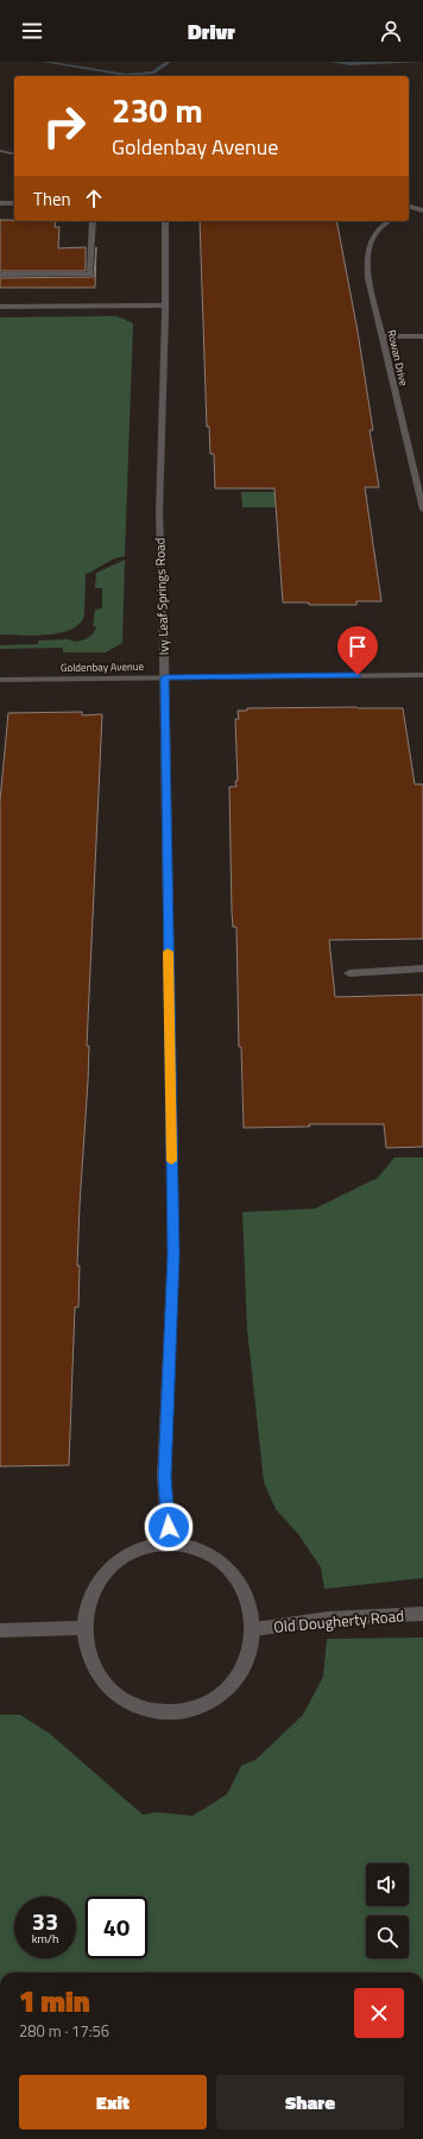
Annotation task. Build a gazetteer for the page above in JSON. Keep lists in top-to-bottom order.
{
  "streets": {
    "street": [
      "Rowan Drive",
      "Ivy Leaf Springs Road",
      "Goldenbay Avenue",
      "Old Dougherty Road"
    ]
  },
  "crossings": [
    ["Ivy Leaf Springs Road", "Goldenbay Avenue"],
    ["Ivy Leaf Springs Road", "Old Dougherty Road"]
  ],
  "page": {
    "header": "Drivr",
    "turn": ["230 m", "Goldenbay Avenue"],
    "then": "Then",
    "speed": "33 km/h",
    "limit": "40",
    "heading": ["1 min", "280 m · 17:56"],
    "buttons": ["Exit", "Share"]
  }
}
